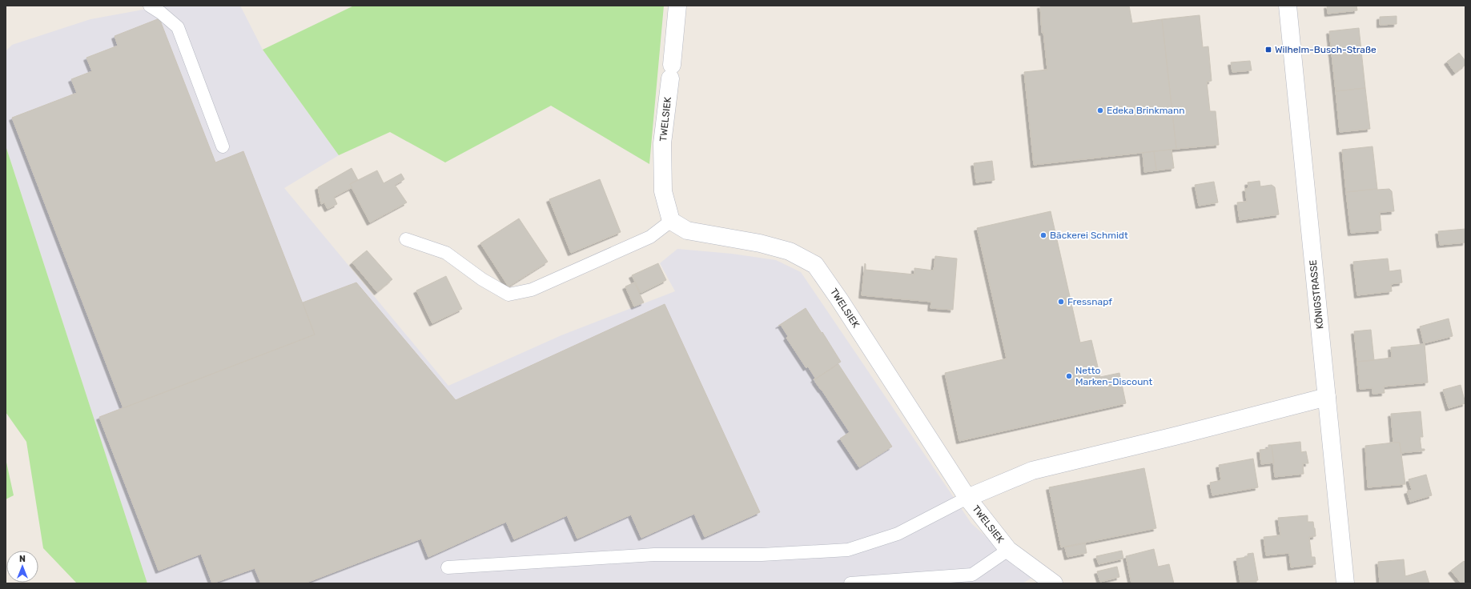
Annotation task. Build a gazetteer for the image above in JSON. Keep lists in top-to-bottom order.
{
  "streets": {
    "street": ["TWELSIEK", "KÖNIGSTRASSE"]
  },
  "places": {
    "transit": ["Wilhelm-Busch-Straße"],
    "other": [
      "Edeka Brinkmann",
      "Bäckerei Schmidt",
      "Fressnapf",
      "Netto Marken-Discount"
    ]
  },
  "north": "top"
}
